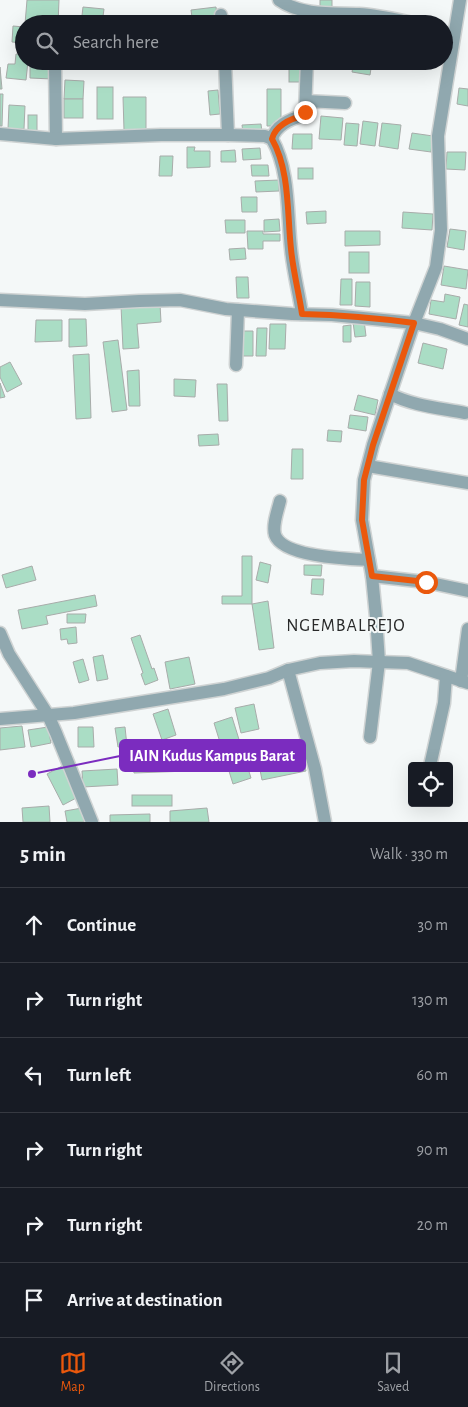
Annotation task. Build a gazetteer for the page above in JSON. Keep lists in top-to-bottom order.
{
  "districts": ["NGEMBALREJO"],
  "places": ["IAIN Kudus Kampus Barat"],
  "page": {
    "search": "Search here",
    "heading": ["5 min", "Walk · 330 m"],
    "list": [
      ["Continue", "30 m"],
      ["Turn right", "130 m"],
      ["Turn left", "60 m"],
      ["Turn right", "90 m"],
      ["Turn right", "20 m"],
      "Arrive at destination"
    ],
    "nav": ["Map", "Directions", "Saved"]
  }
}
